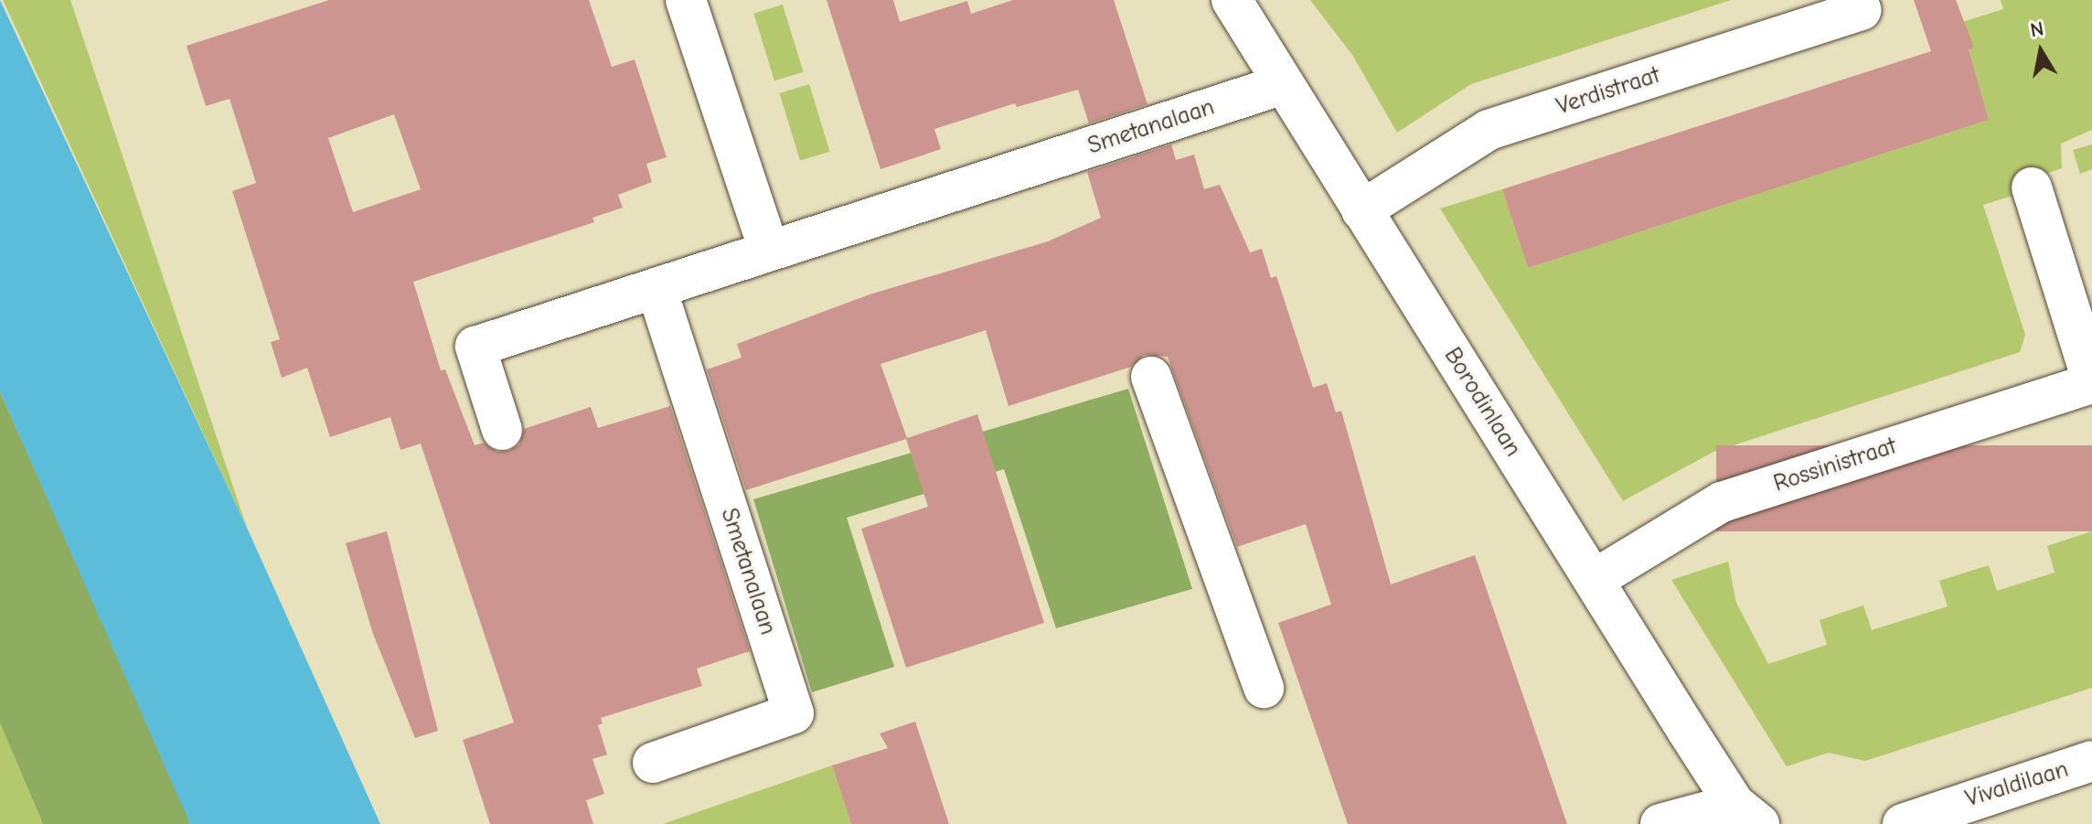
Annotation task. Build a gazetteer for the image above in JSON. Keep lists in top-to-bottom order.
{
  "streets": {
    "street": [
      "Verdistraat",
      "Smetanalaan",
      "Borodinlaan",
      "Rossinistraat",
      "Vivaldilaan"
    ]
  },
  "crossings": [
    ["Verdistraat", "Borodinlaan"],
    ["Smetanalaan", "Borodinlaan"],
    ["Borodinlaan", "Rossinistraat"]
  ],
  "north": "top"
}
